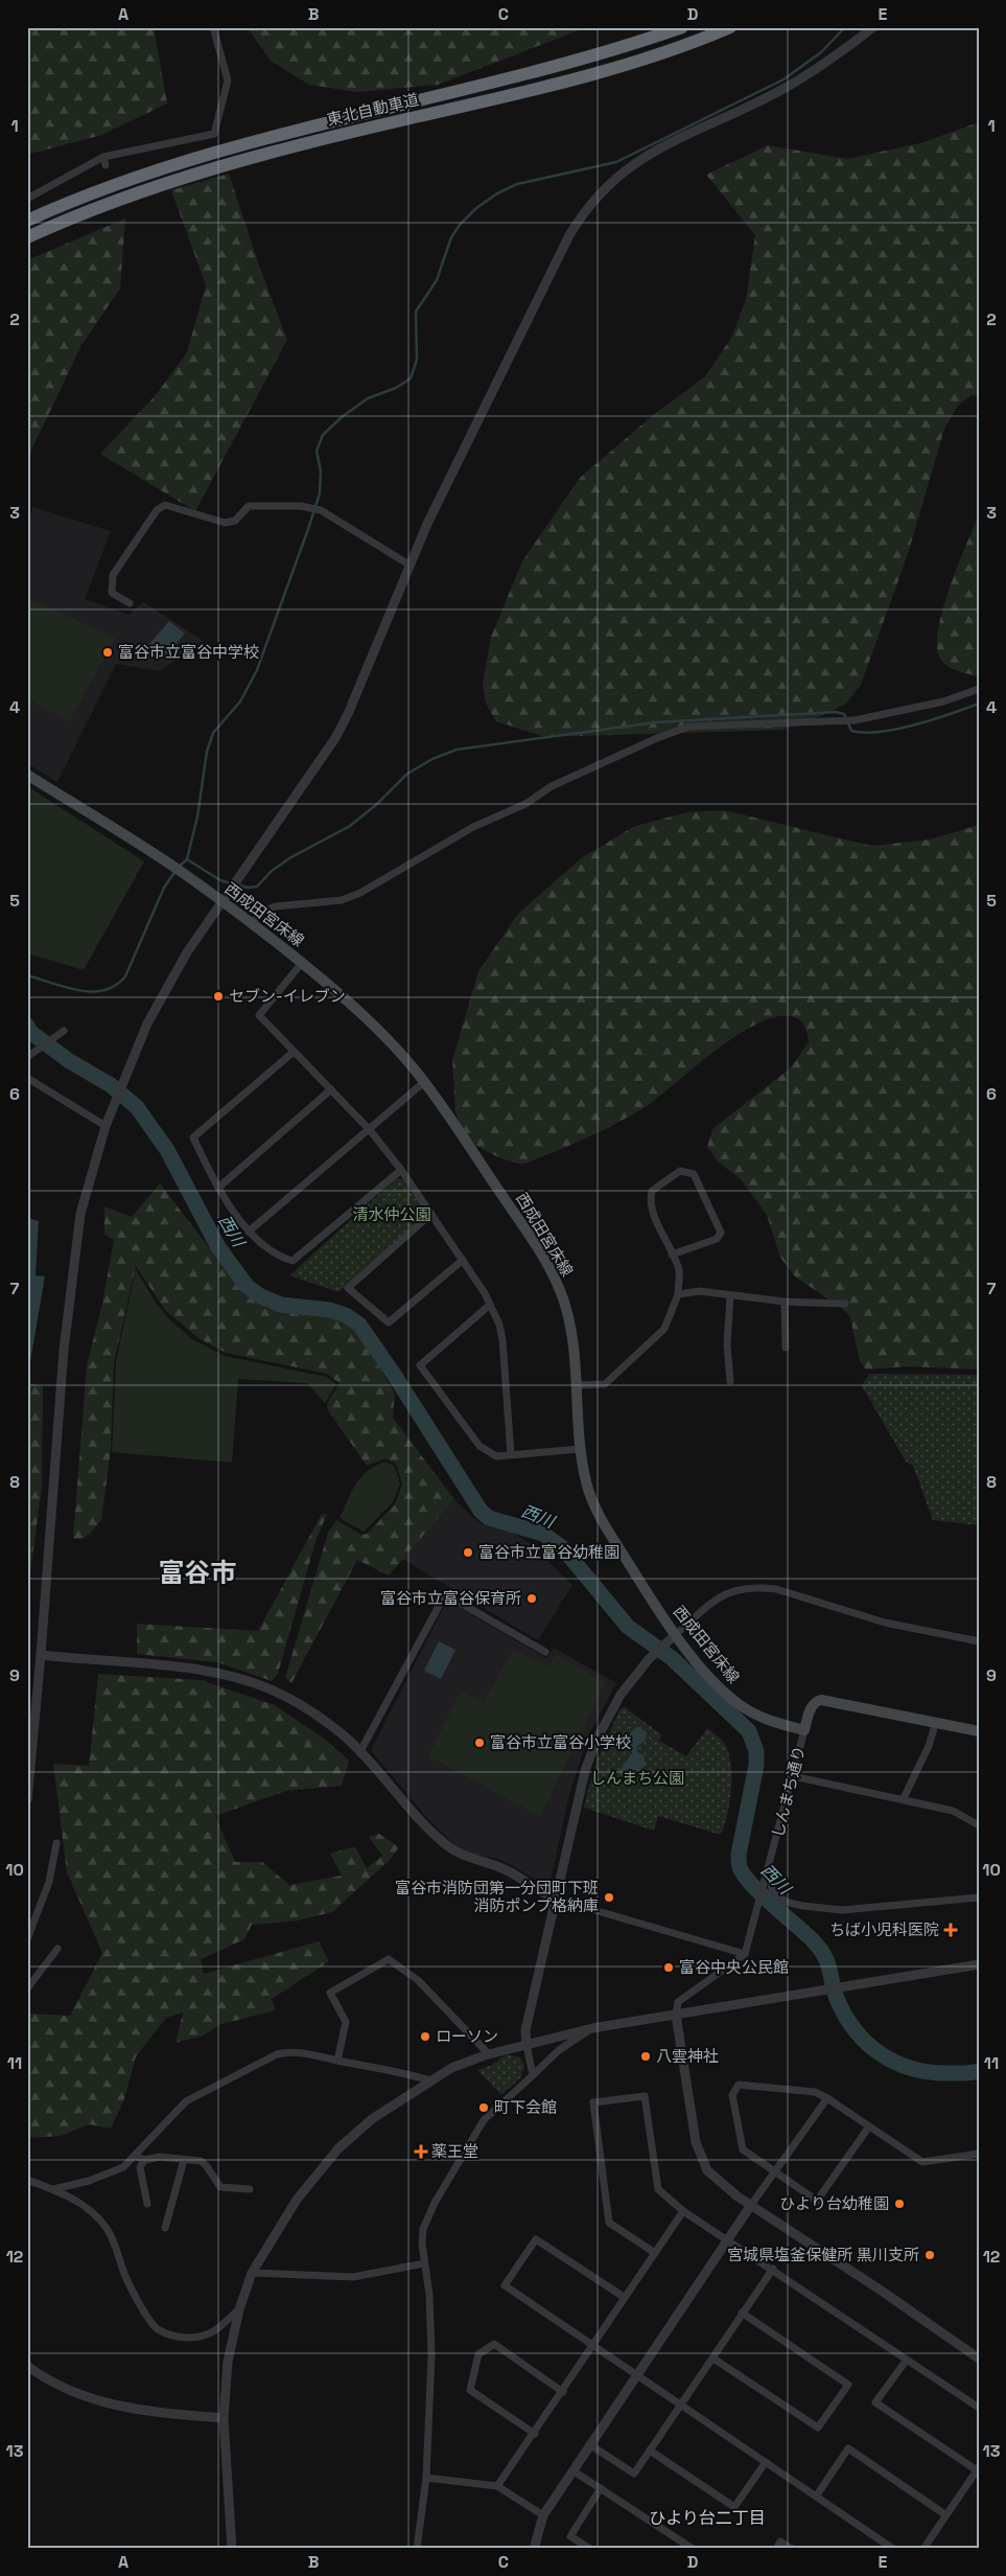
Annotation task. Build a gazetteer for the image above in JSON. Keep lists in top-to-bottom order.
{
  "streets": {
    "highway": ["東北自動車道"],
    "main road": ["西成田宮床線"],
    "street": ["しんまち通り"]
  },
  "crossings": [
    ["西成田宮床線", "しんまち通り"]
  ],
  "districts": ["富谷市", "ひより台二丁目"],
  "water": ["西川"],
  "parks": ["清水仲公園", "しんまち公園"],
  "places": {
    "other": [
      "富谷市立富谷中学校",
      "セブン-イレブン",
      "富谷市立富谷幼稚園",
      "富谷市立富谷保育所",
      "富谷市立富谷小学校",
      "富谷市消防団第一分団町下班 消防ポンプ格納庫",
      "富谷中央公民館",
      "ローソン",
      "八雲神社",
      "町下会館",
      "ひより台幼稚園",
      "宮城県塩釜保健所 黒川支所"
    ],
    "health": ["ちば小児科医院", "薬王堂"]
  },
  "grid": {
    "columns": [
      "A",
      "B",
      "C",
      "D",
      "E"
    ],
    "rows": [
      "1",
      "2",
      "3",
      "4",
      "5",
      "6",
      "7",
      "8",
      "9",
      "10",
      "11",
      "12",
      "13"
    ]
  }
}
